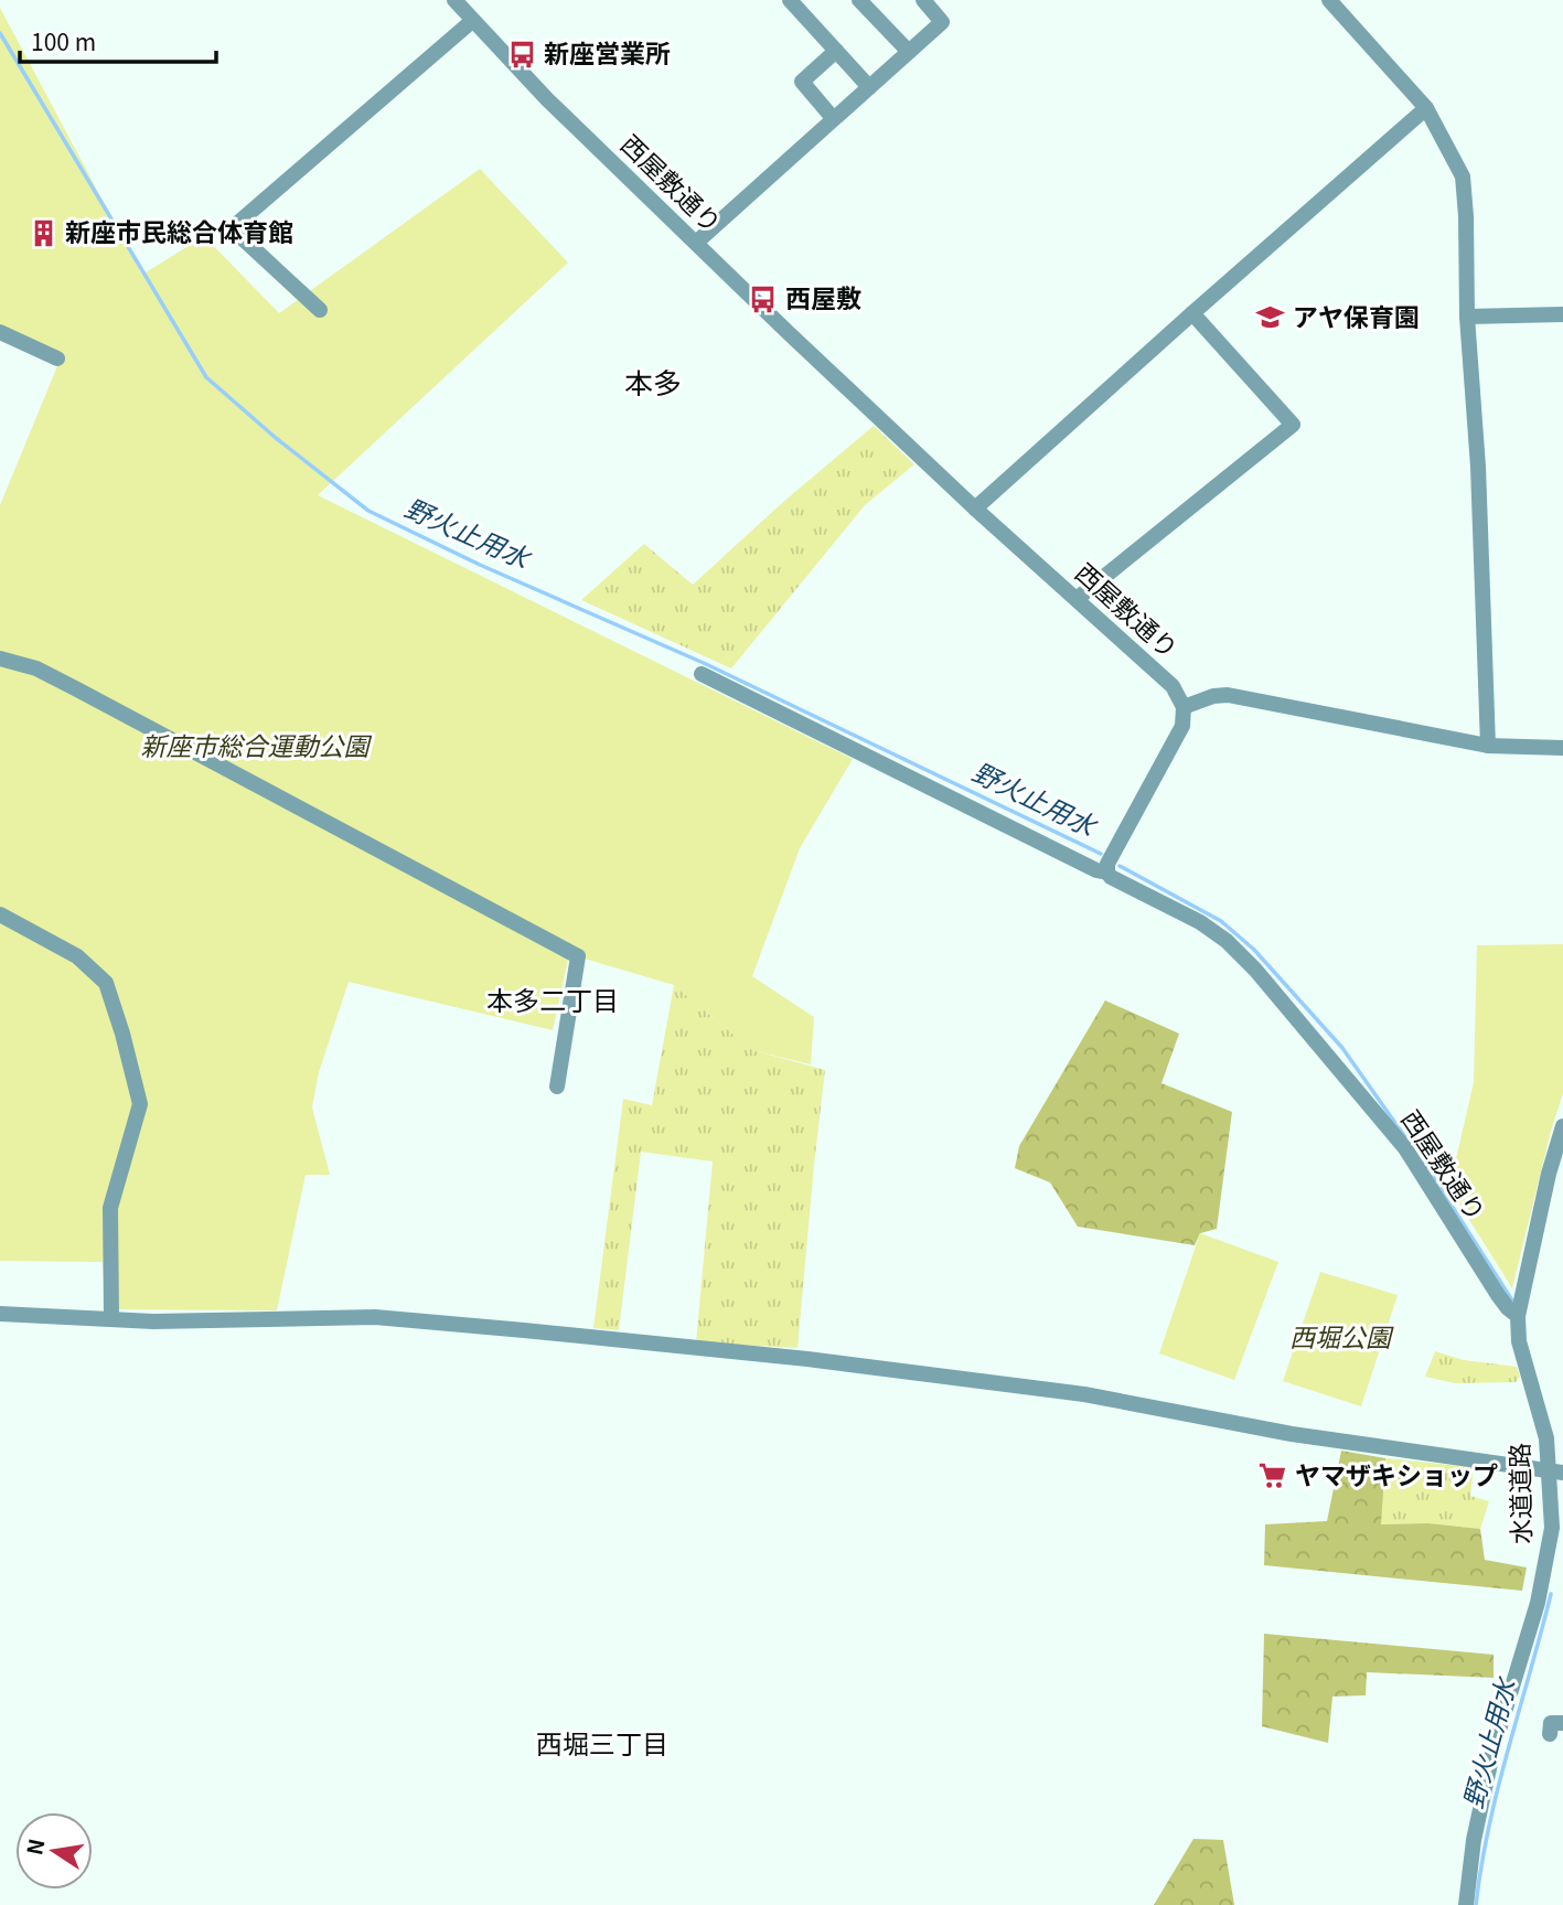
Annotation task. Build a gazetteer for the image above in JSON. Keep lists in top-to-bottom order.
{
  "streets": {
    "street": ["西屋敷通り", "水道道路"]
  },
  "crossings": [
    ["西屋敷通り", "水道道路"]
  ],
  "districts": ["本多", "本多二丁目", "西堀三丁目"],
  "water": ["野火止用水"],
  "parks": ["新座市総合運動公園", "西堀公園"],
  "places": {
    "bus stop": ["新座営業所", "西屋敷"],
    "building": ["新座市民総合体育館"],
    "school or university": ["アヤ保育園"],
    "supermarket": ["ヤマザキショップ"]
  },
  "scale_bar": "100 m",
  "north": "left"
}
